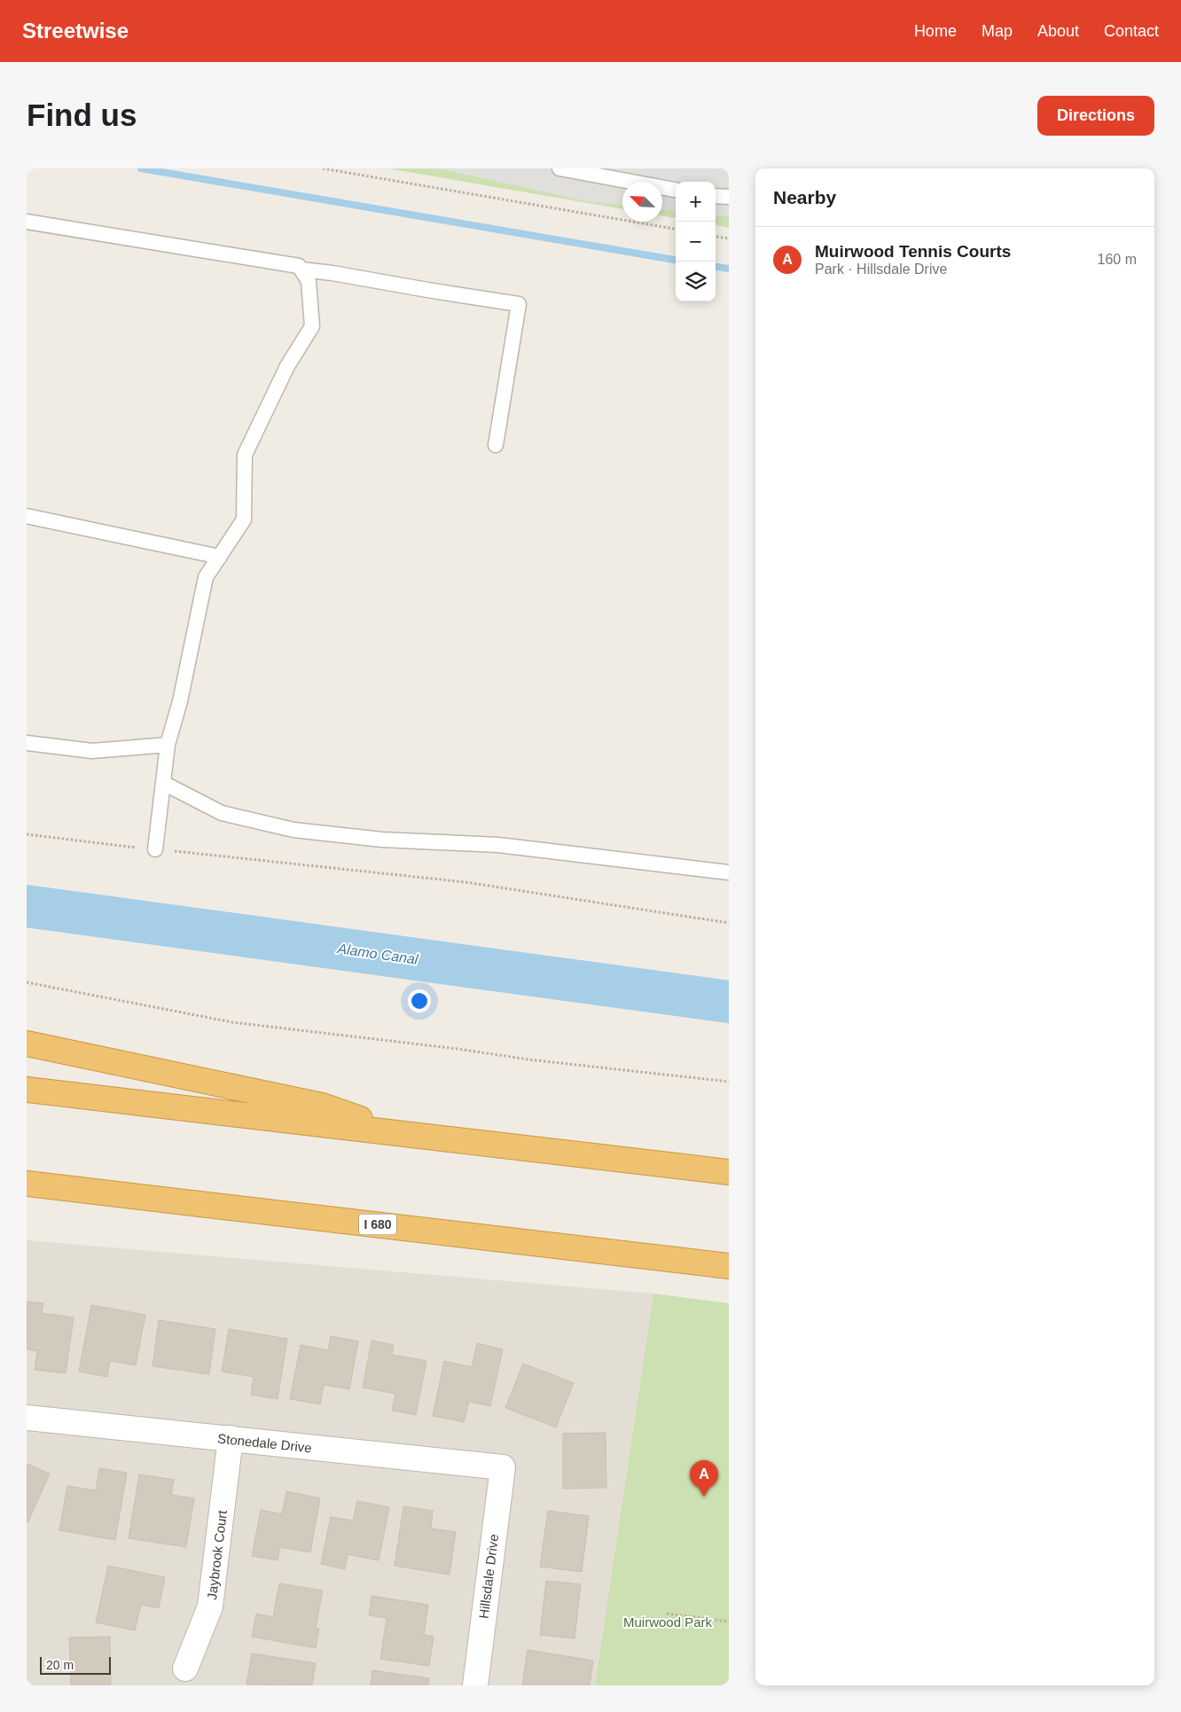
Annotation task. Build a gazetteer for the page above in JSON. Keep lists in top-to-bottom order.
{
  "streets": {
    "highway": ["I 680"],
    "street": ["Stonedale Drive", "Jaybrook Court", "Hillsdale Drive"]
  },
  "crossings": [
    ["Stonedale Drive", "Jaybrook Court"],
    ["Stonedale Drive", "Hillsdale Drive"]
  ],
  "water": ["Alamo Canal"],
  "parks": ["Muirwood Park"],
  "scale_bar": "20 m",
  "north": "top left",
  "page": {
    "header": "Streetwise",
    "nav": [
      "Home",
      "Map",
      "About",
      "Contact"
    ],
    "buttons": "Directions",
    "title": "Find us",
    "heading": "Nearby",
    "map_buttons": ["+", "−"],
    "list": [
      {
        "mark": "A",
        "name": "Muirwood Tennis Courts",
        "note": "Park · Hillsdale Drive",
        "value": "160 m"
      }
    ],
    "pins": "A",
    "scale": "20 m"
  }
}
